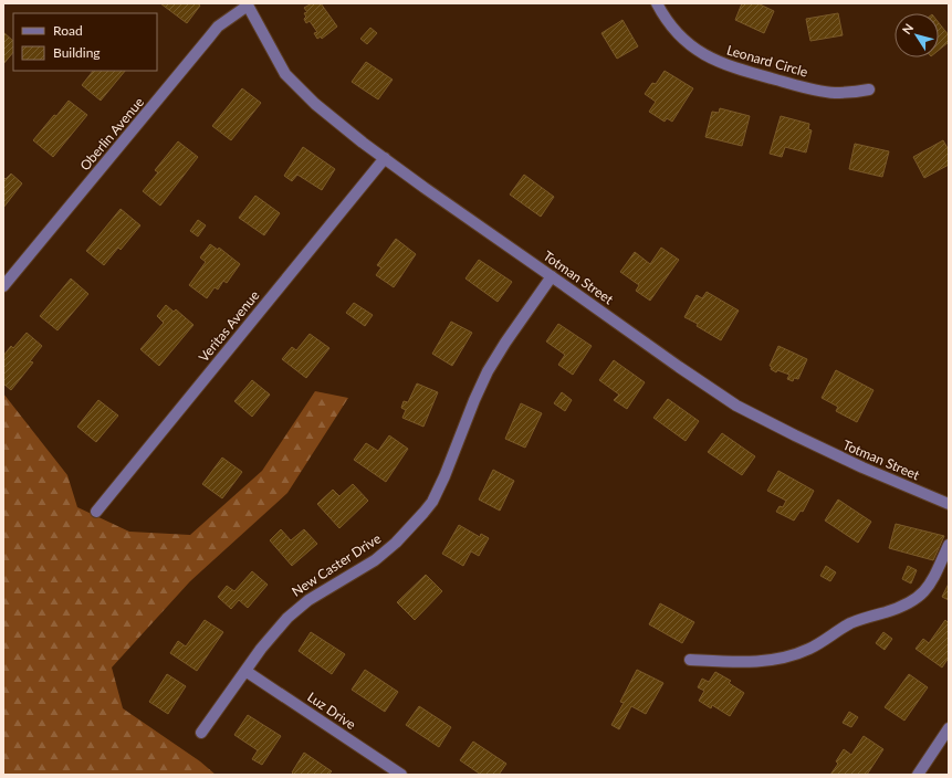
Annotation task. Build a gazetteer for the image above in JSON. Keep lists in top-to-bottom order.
{
  "streets": {
    "street": [
      "Leonard Circle",
      "Oberlin Avenue",
      "Totman Street",
      "Veritas Avenue",
      "New Caster Drive",
      "Luz Drive"
    ]
  },
  "crossings": [
    ["Oberlin Avenue", "Totman Street"],
    ["Totman Street", "Veritas Avenue"],
    ["Totman Street", "New Caster Drive"],
    ["New Caster Drive", "Luz Drive"]
  ],
  "legend": ["Road", "Building"],
  "north": "top left"
}
